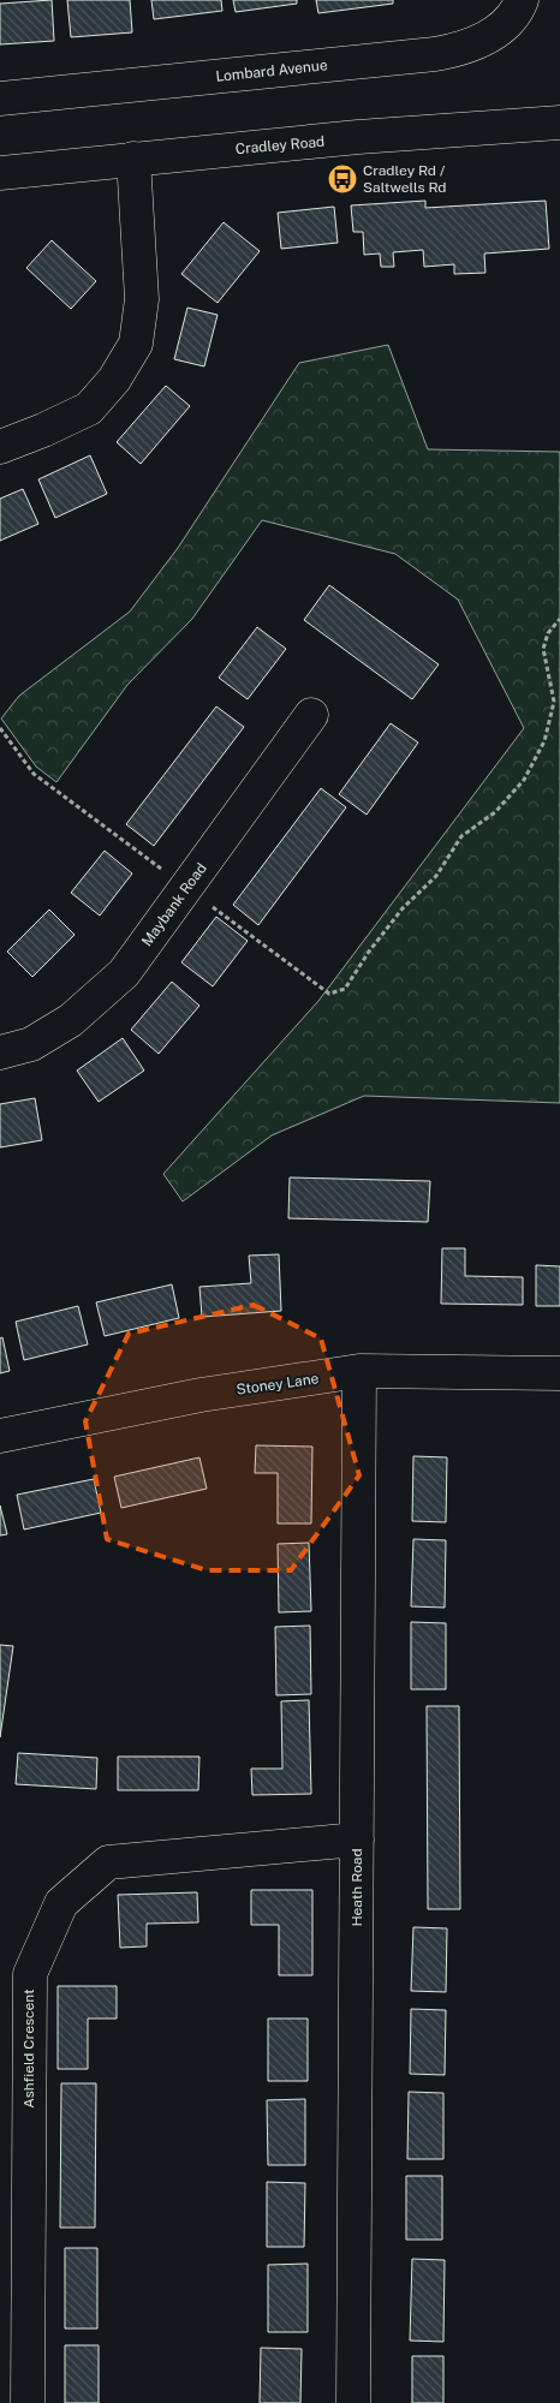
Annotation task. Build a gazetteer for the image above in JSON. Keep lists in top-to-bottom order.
{
  "streets": {
    "street": [
      "Lombard Avenue",
      "Cradley Road",
      "Maybank Road",
      "Stoney Lane",
      "Heath Road",
      "Ashfield Crescent"
    ]
  },
  "crossings": [
    ["Stoney Lane", "Heath Road"],
    ["Heath Road", "Ashfield Crescent"]
  ],
  "places": {
    "bus stop": ["Cradley Rd / Saltwells Rd"]
  }
}
